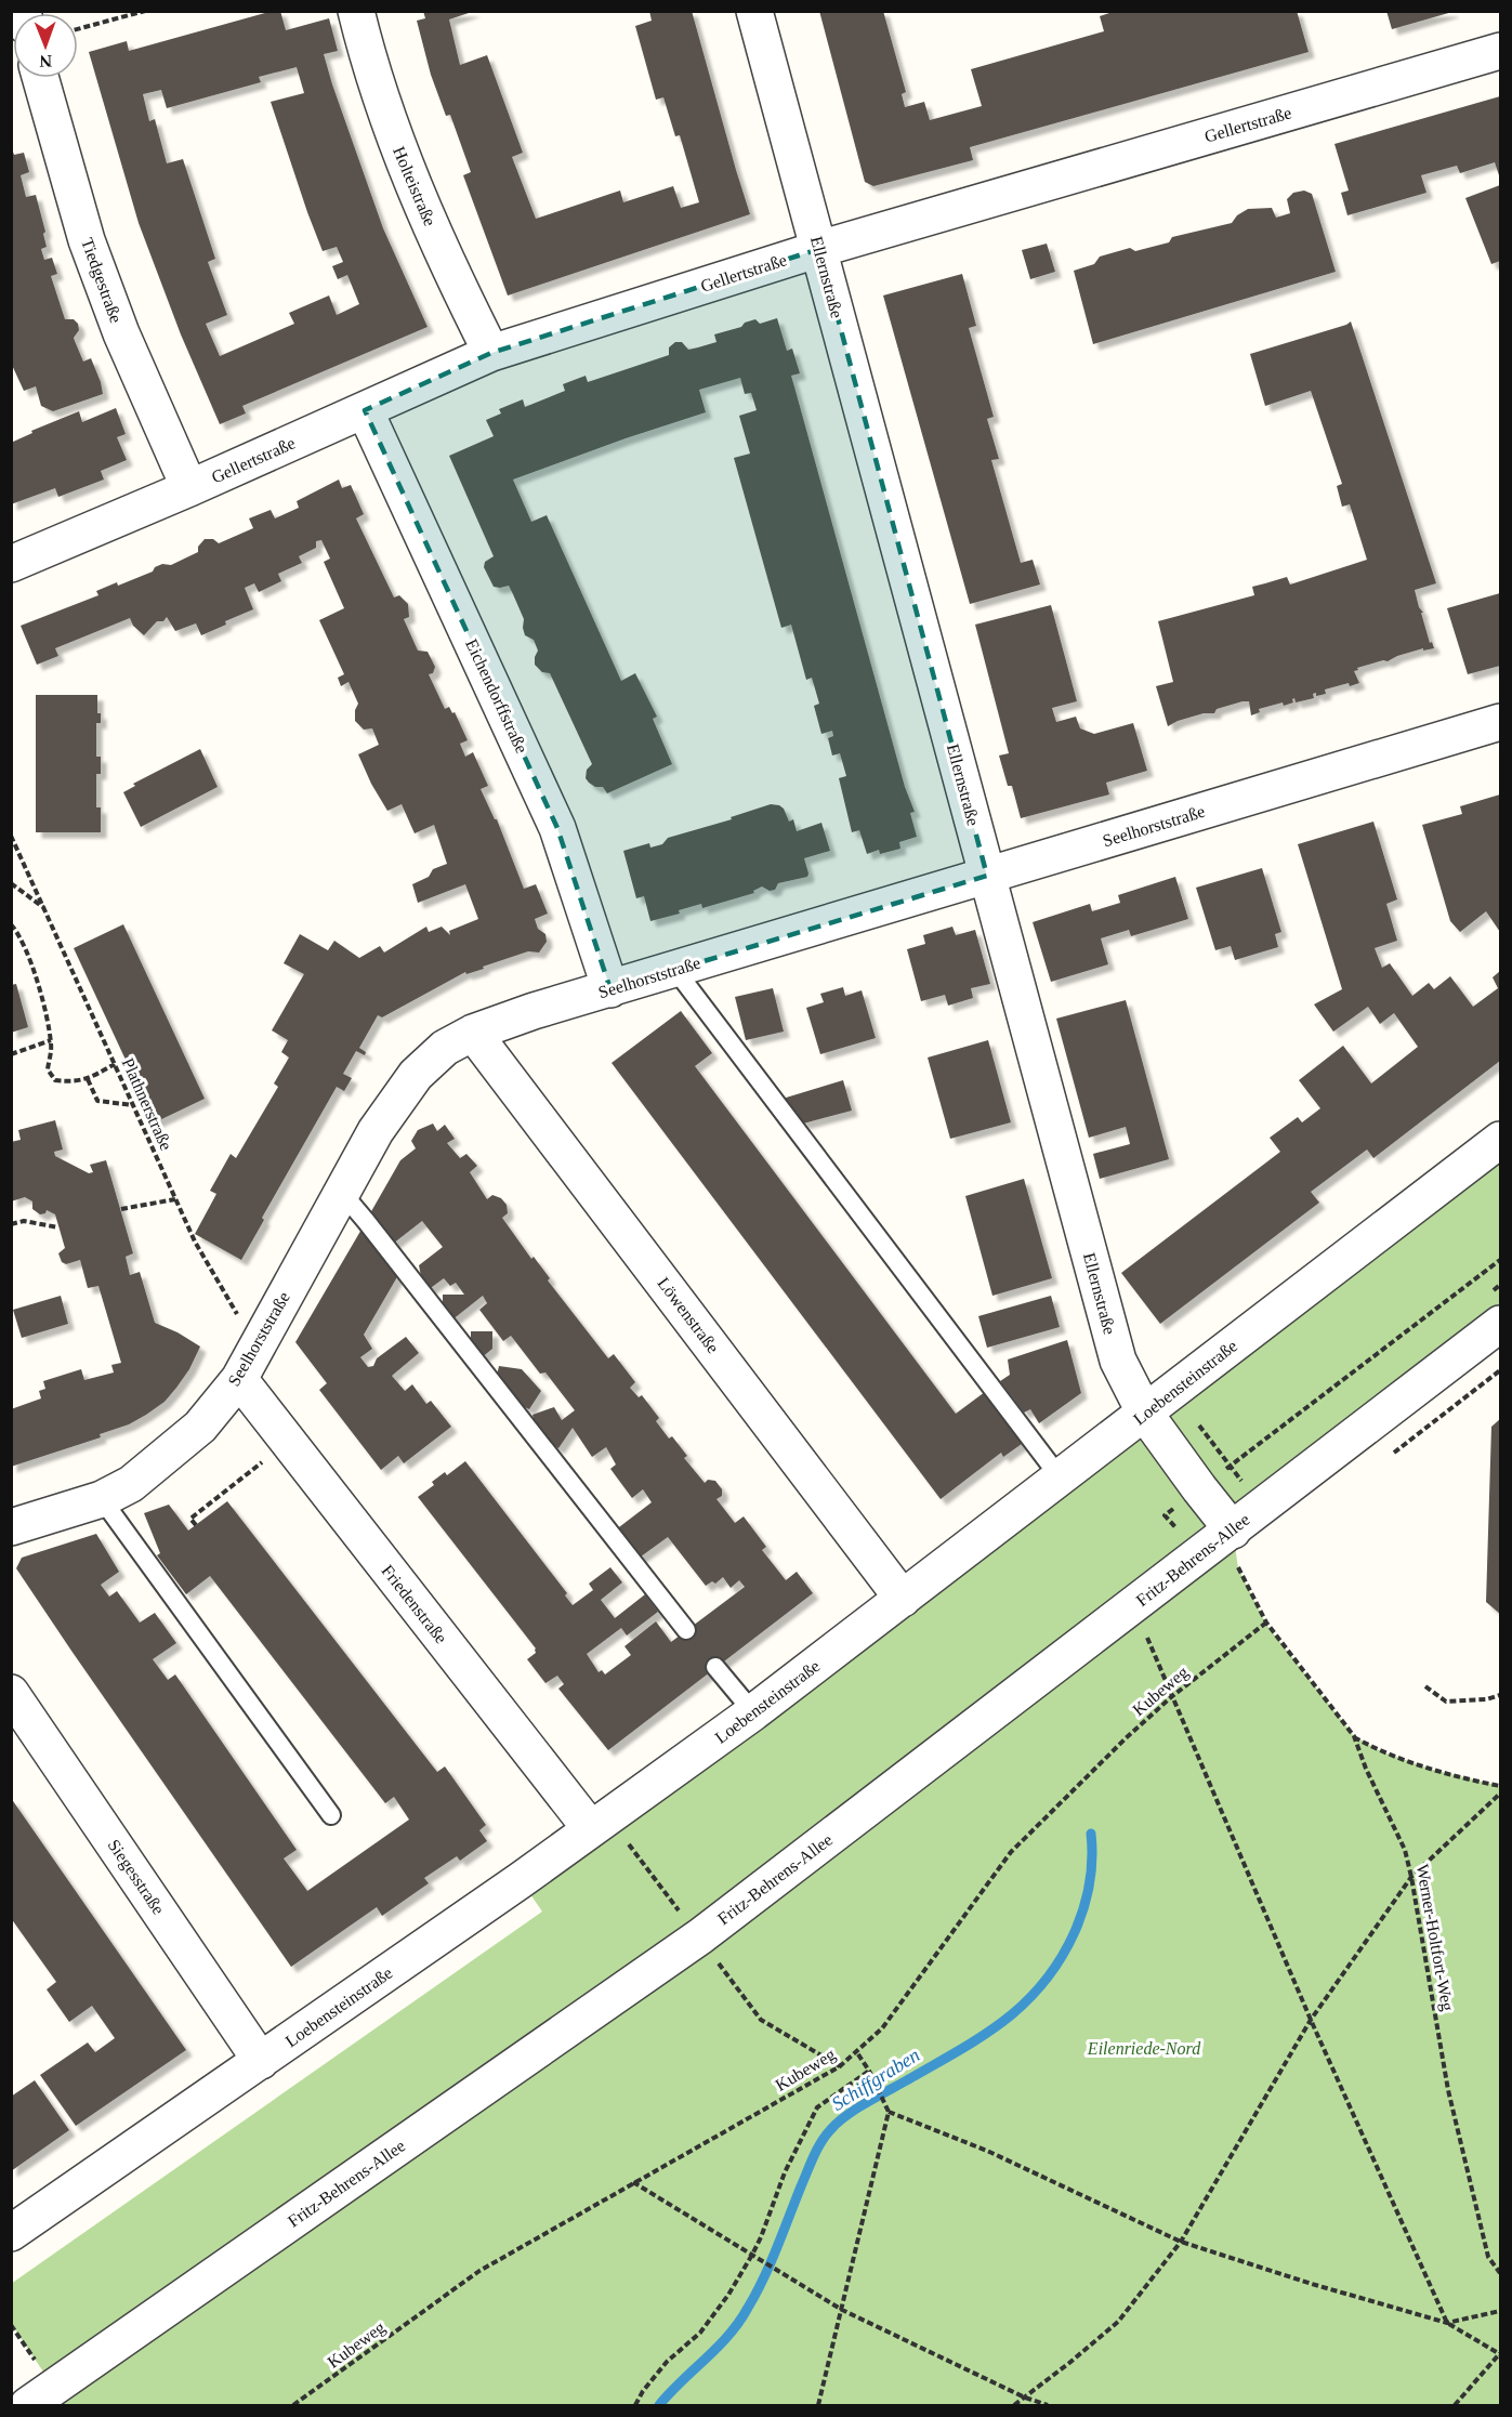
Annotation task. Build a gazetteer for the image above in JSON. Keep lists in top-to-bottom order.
{
  "streets": {
    "street": [
      "Gellertstraße",
      "Holteistraße",
      "Ellernstraße",
      "Tiedgestraße",
      "Eichendorffstraße",
      "Seelhorststraße",
      "Löwenstraße",
      "Loebensteinstraße",
      "Fritz-Behrens-Allee",
      "Friedenstraße",
      "Siegesstraße"
    ],
    "path": ["Plathnerstraße", "Kubeweg", "Werner-Holtfort-Weg"]
  },
  "crossings": [
    ["Gellertstraße", "Holteistraße"],
    ["Gellertstraße", "Ellernstraße"],
    ["Gellertstraße", "Tiedgestraße"],
    ["Gellertstraße", "Eichendorffstraße"],
    ["Ellernstraße", "Seelhorststraße"],
    ["Ellernstraße", "Loebensteinstraße"],
    ["Ellernstraße", "Fritz-Behrens-Allee"],
    ["Eichendorffstraße", "Seelhorststraße"],
    ["Seelhorststraße", "Plathnerstraße"],
    ["Seelhorststraße", "Löwenstraße"],
    ["Seelhorststraße", "Friedenstraße"],
    ["Löwenstraße", "Loebensteinstraße"],
    ["Loebensteinstraße", "Friedenstraße"],
    ["Loebensteinstraße", "Siegesstraße"],
    ["Kubeweg", "Werner-Holtfort-Weg"]
  ],
  "water": ["Schiffgraben"],
  "parks": ["Eilenriede-Nord"],
  "north": "bottom"
}
